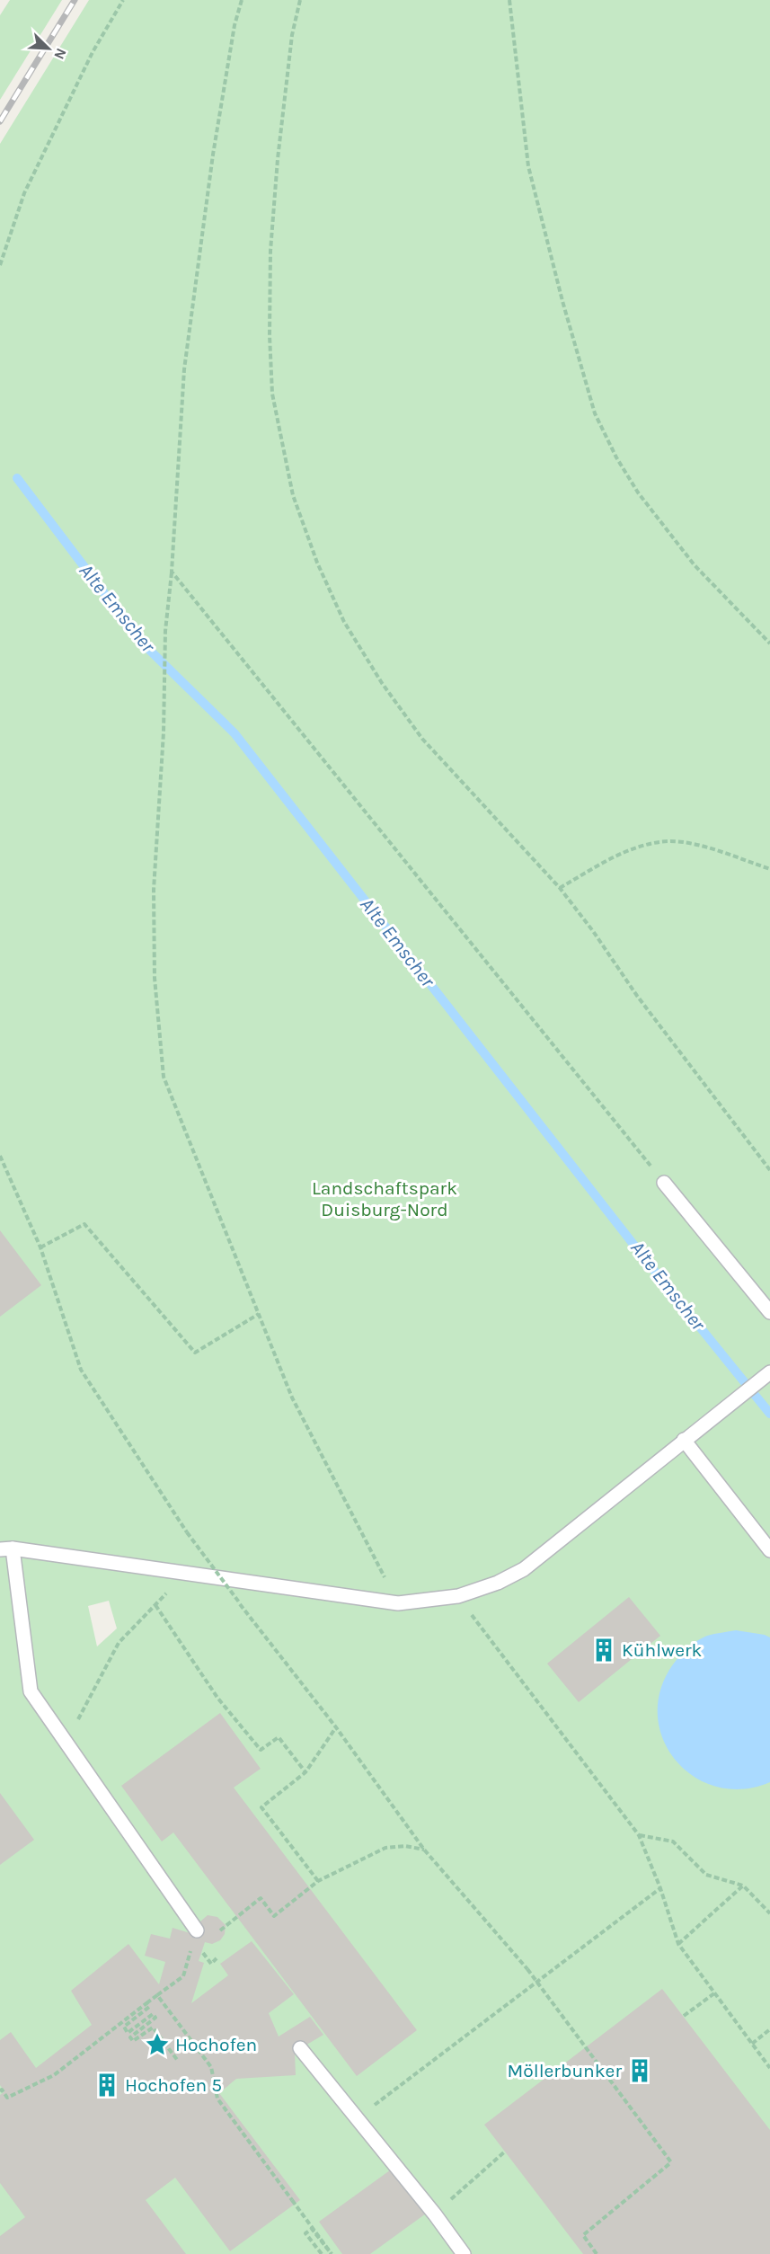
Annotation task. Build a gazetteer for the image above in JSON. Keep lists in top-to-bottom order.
{
  "water": ["Alte Emscher"],
  "parks": ["Landschaftspark Duisburg-Nord"],
  "places": {
    "building": ["Kühlwerk", "Möllerbunker", "Hochofen 5"],
    "place": ["Hochofen"]
  },
  "north": "bottom right"
}
